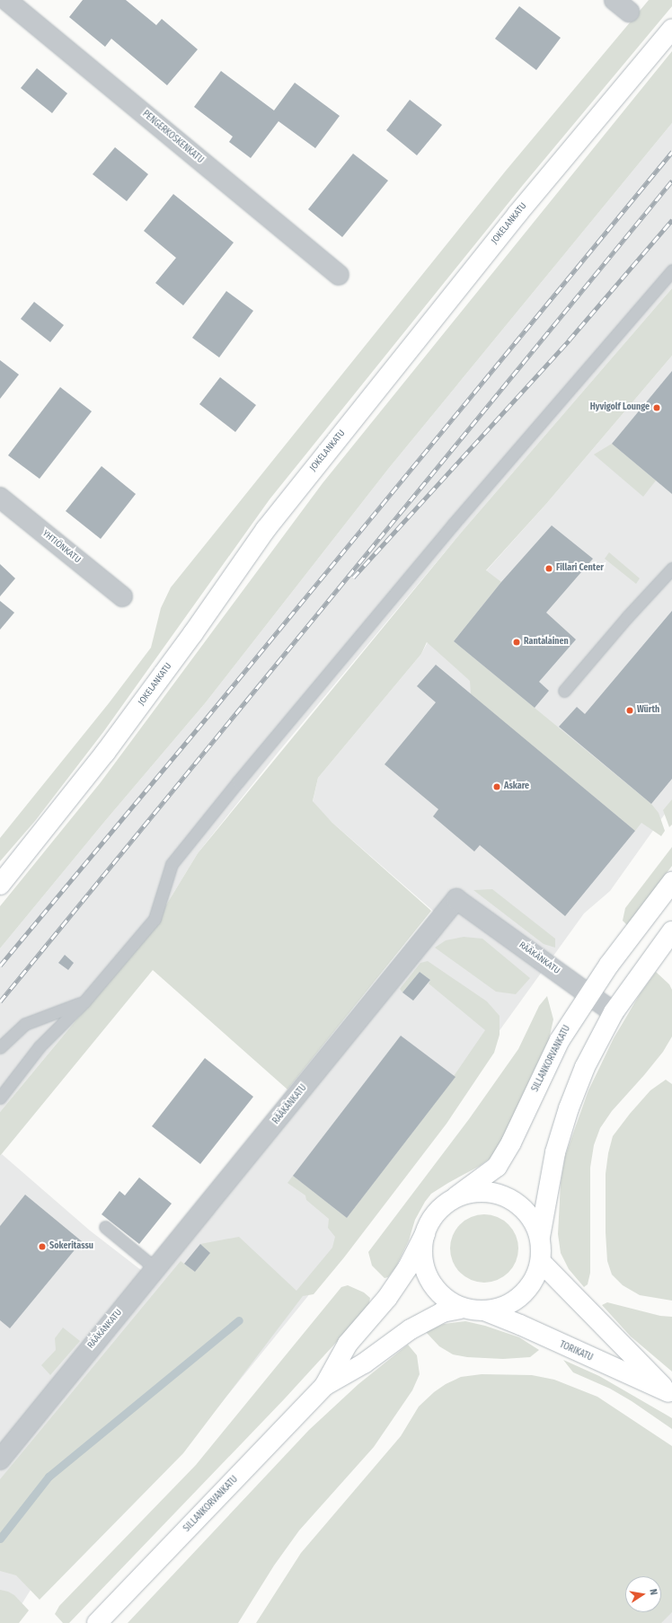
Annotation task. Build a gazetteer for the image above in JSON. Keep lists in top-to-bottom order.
{
  "streets": {
    "main road": ["JOKELANKATU", "SILLANKORVANKATU", "TORIKATU"],
    "street": ["PENGERKOSKENKATU", "YHTIÖNKATU", "RÄÄKÄNKATU"]
  },
  "crossings": [
    ["RÄÄKÄNKATU", "SILLANKORVANKATU"],
    ["SILLANKORVANKATU", "TORIKATU"]
  ],
  "places": [
    "Hyvigolf Lounge",
    "Fillari Center",
    "Rantalainen",
    "Würth",
    "Askare",
    "Sokeritassu"
  ],
  "north": "right"
}
